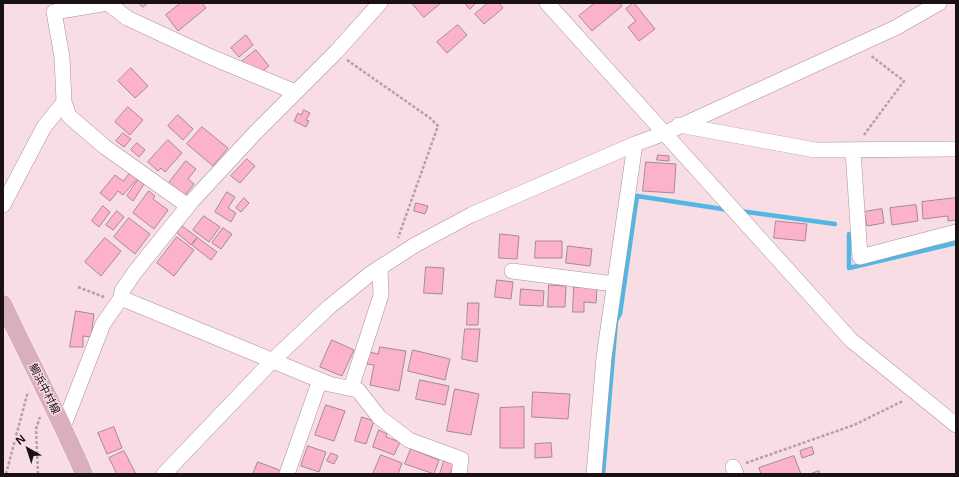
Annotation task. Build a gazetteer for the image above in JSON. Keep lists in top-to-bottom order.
{
  "streets": {
    "main road": ["鯛浜中村線"]
  },
  "north": "top left"
}
